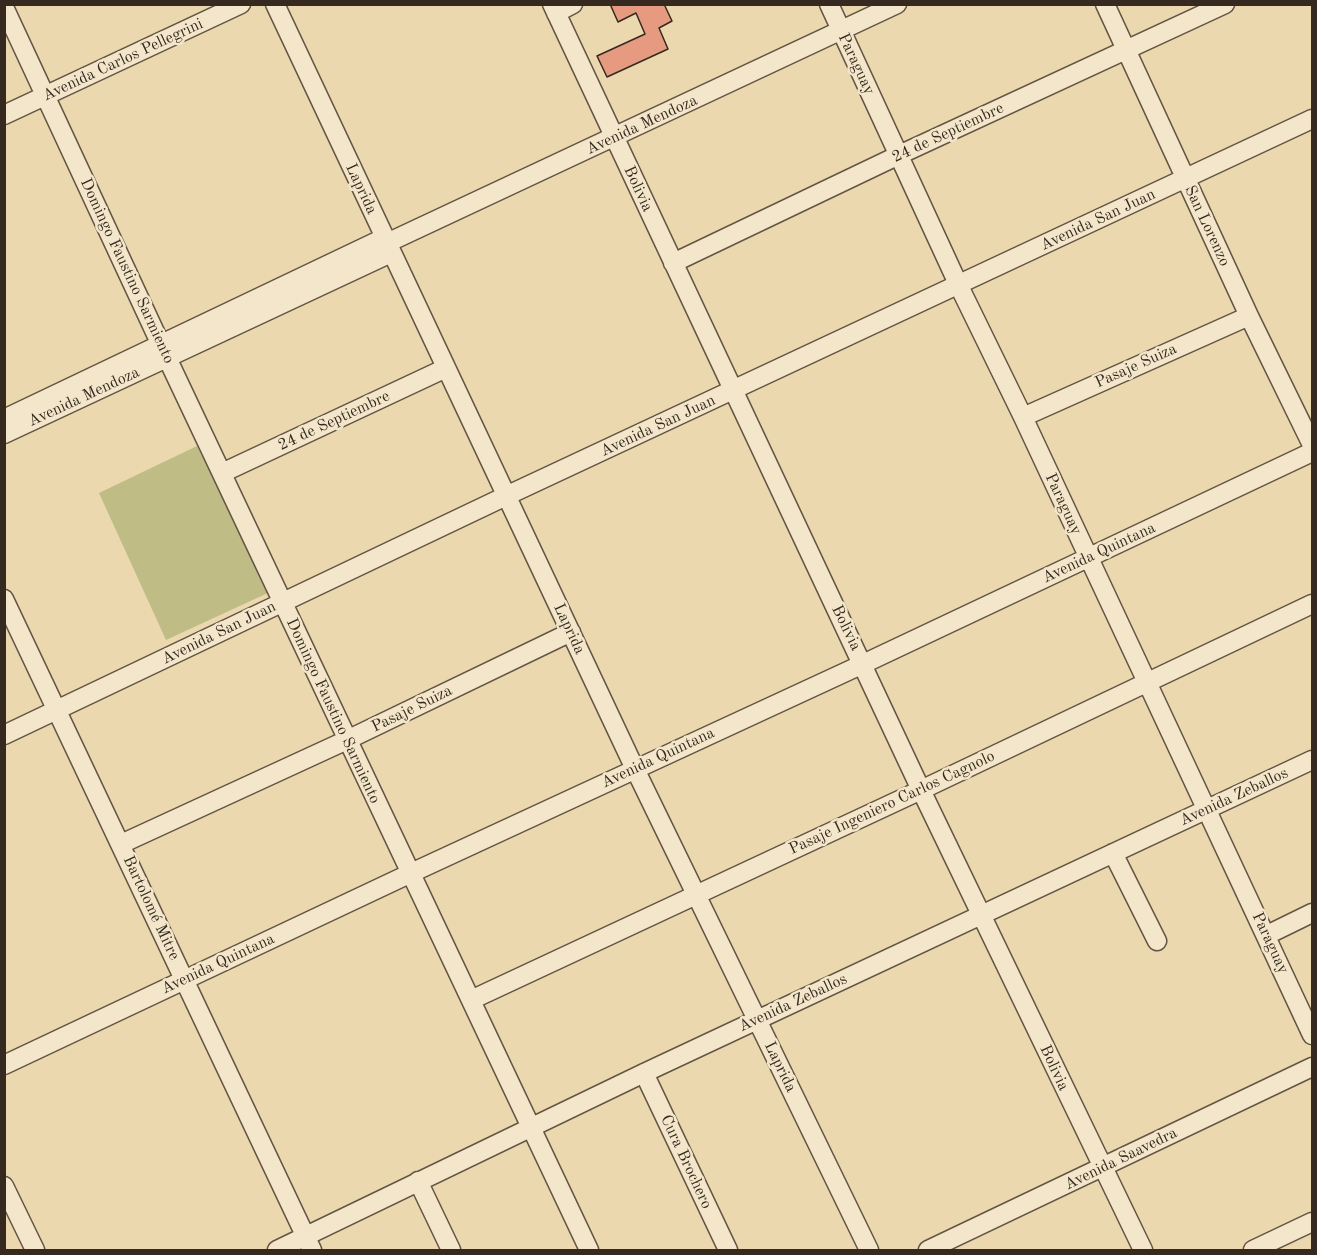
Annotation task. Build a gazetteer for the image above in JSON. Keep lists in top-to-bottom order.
{
  "streets": {
    "street": [
      "Avenida Carlos Pellegrini",
      "Paraguay",
      "Avenida Mendoza",
      "24 de Septiembre",
      "Laprida",
      "Bolivia",
      "Avenida San Juan",
      "San Lorenzo",
      "Domingo Faustino Sarmiento",
      "Pasaje Suiza",
      "Avenida Quintana",
      "Avenida Zeballos",
      "Pasaje Ingeniero Carlos Cagnolo",
      "Bartolomé Mitre",
      "Avenida Saavedra",
      "Cura Brochero"
    ]
  },
  "crossings": [
    ["Avenida Carlos Pellegrini", "Domingo Faustino Sarmiento"],
    ["Paraguay", "Avenida Mendoza"],
    ["Paraguay", "24 de Septiembre"],
    ["Paraguay", "Avenida San Juan"],
    ["Paraguay", "Pasaje Suiza"],
    ["Paraguay", "Avenida Quintana"],
    ["Paraguay", "Avenida Zeballos"],
    ["Paraguay", "Pasaje Ingeniero Carlos Cagnolo"],
    ["Avenida Mendoza", "Laprida"],
    ["Avenida Mendoza", "Bolivia"],
    ["Avenida Mendoza", "Domingo Faustino Sarmiento"],
    ["24 de Septiembre", "Laprida"],
    ["24 de Septiembre", "Bolivia"],
    ["24 de Septiembre", "San Lorenzo"],
    ["24 de Septiembre", "Domingo Faustino Sarmiento"],
    ["Laprida", "Avenida San Juan"],
    ["Laprida", "Pasaje Suiza"],
    ["Laprida", "Avenida Quintana"],
    ["Laprida", "Avenida Zeballos"],
    ["Laprida", "Pasaje Ingeniero Carlos Cagnolo"],
    ["Bolivia", "Avenida San Juan"],
    ["Bolivia", "Avenida Quintana"],
    ["Bolivia", "Avenida Zeballos"],
    ["Bolivia", "Pasaje Ingeniero Carlos Cagnolo"],
    ["Bolivia", "Avenida Saavedra"],
    ["Avenida San Juan", "San Lorenzo"],
    ["Avenida San Juan", "Domingo Faustino Sarmiento"],
    ["Avenida San Juan", "Bartolomé Mitre"],
    ["San Lorenzo", "Pasaje Suiza"],
    ["Domingo Faustino Sarmiento", "Pasaje Suiza"],
    ["Domingo Faustino Sarmiento", "Avenida Quintana"],
    ["Domingo Faustino Sarmiento", "Avenida Zeballos"],
    ["Domingo Faustino Sarmiento", "Pasaje Ingeniero Carlos Cagnolo"],
    ["Pasaje Suiza", "Bartolomé Mitre"],
    ["Avenida Quintana", "Bartolomé Mitre"],
    ["Avenida Zeballos", "Bartolomé Mitre"],
    ["Avenida Zeballos", "Cura Brochero"]
  ]
}
